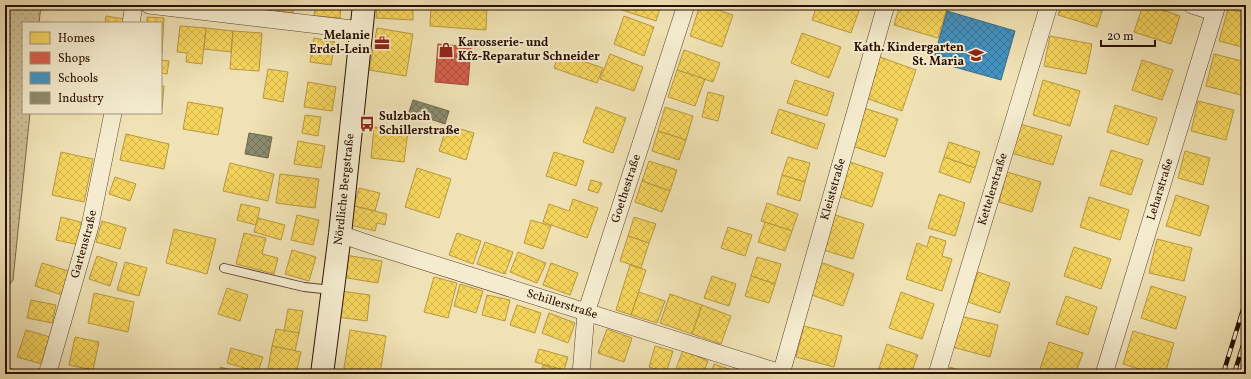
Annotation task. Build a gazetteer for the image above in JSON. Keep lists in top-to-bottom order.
{
  "streets": {
    "main road": ["Nördliche Bergstraße"],
    "street": [
      "Goethestraße",
      "Kleiststraße",
      "Kettelerstraße",
      "Leharstraße",
      "Gartenstraße",
      "Schillerstraße"
    ]
  },
  "crossings": [
    ["Goethestraße", "Schillerstraße"],
    ["Kleiststraße", "Schillerstraße"],
    ["Nördliche Bergstraße", "Schillerstraße"]
  ],
  "places": {
    "office": ["Melanie Erdel-Lein"],
    "shop": ["Karosserie- und Kfz-Reparatur Schneider"],
    "school or university": ["Kath. Kindergarten St. Maria"],
    "bus stop": ["Sulzbach Schillerstraße"]
  },
  "legend": [
    "Homes",
    "Shops",
    "Schools",
    "Industry"
  ],
  "scale_bar": "20 m"
}
